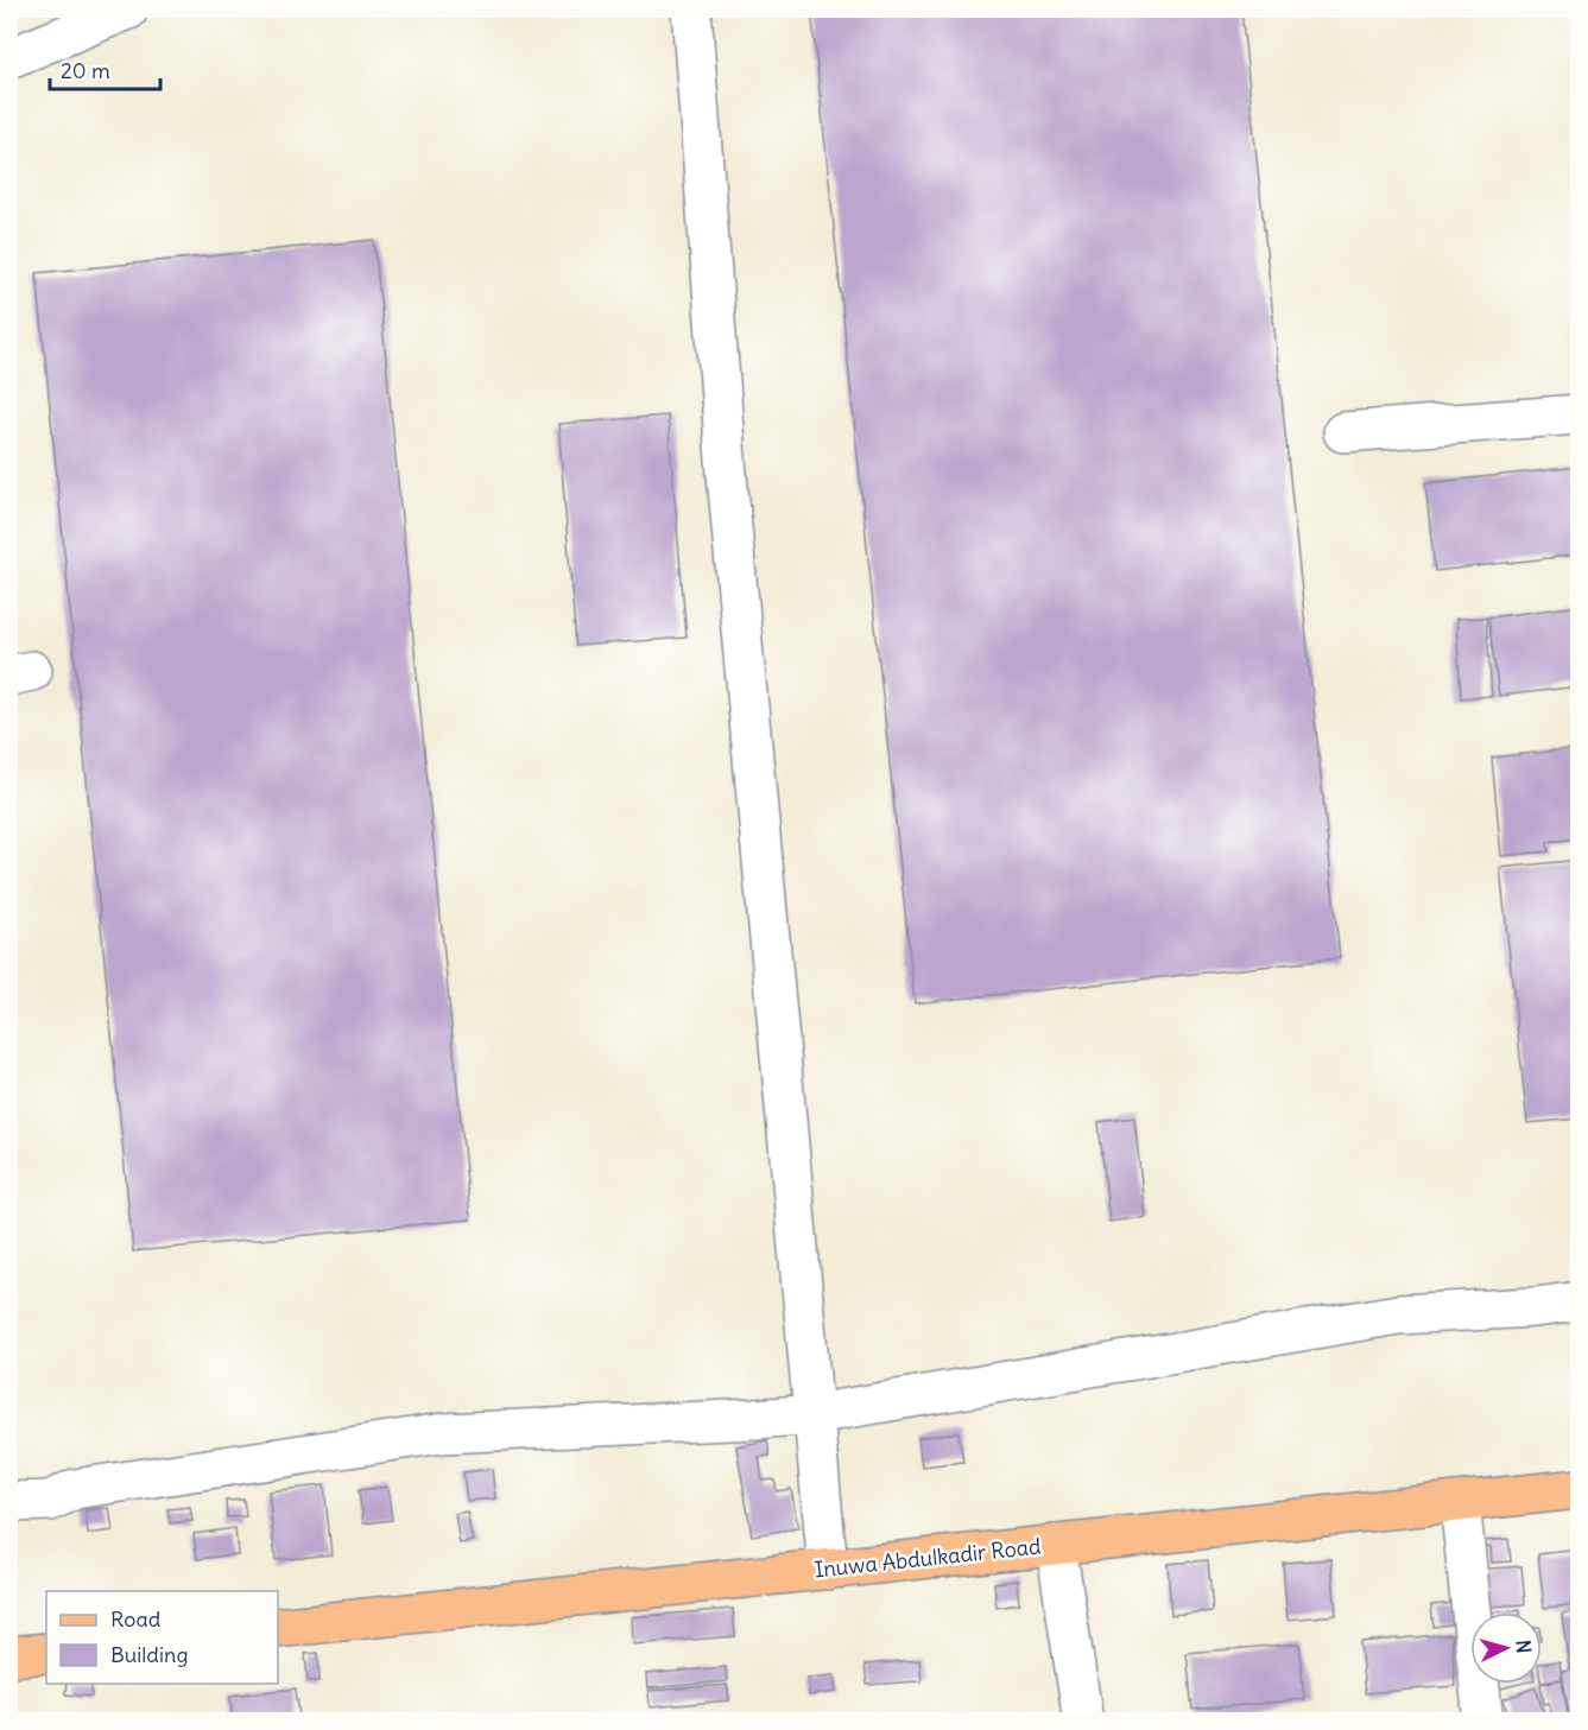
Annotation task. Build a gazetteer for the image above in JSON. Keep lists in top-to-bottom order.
{
  "streets": {
    "main road": ["Inuwa Abdulkadir Road"]
  },
  "legend": ["Road", "Building"],
  "scale_bar": "20 m",
  "north": "right"
}
